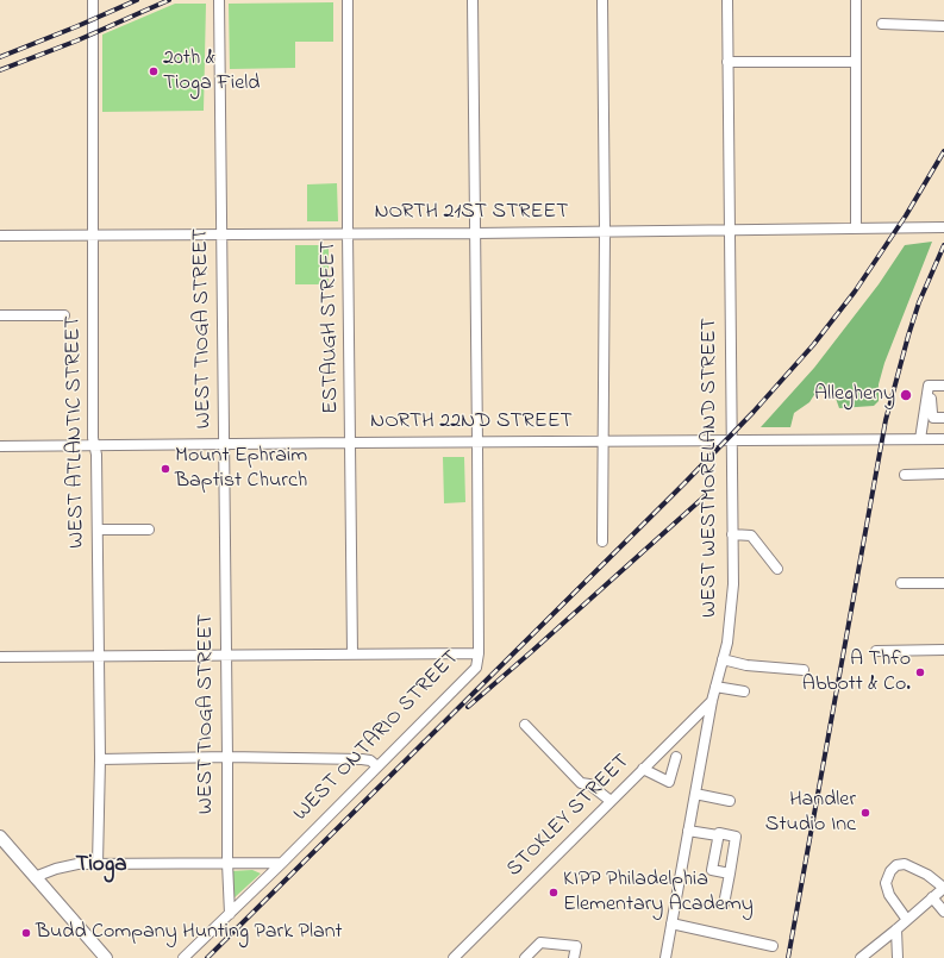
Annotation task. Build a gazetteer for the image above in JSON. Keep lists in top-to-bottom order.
{
  "streets": {
    "street": [
      "NORTH 21ST STREET",
      "ESTAUGH STREET",
      "WEST TIOGA STREET",
      "NORTH 22ND STREET",
      "WEST ATLANTIC STREET",
      "WEST WESTMORELAND STREET",
      "WEST ONTARIO STREET",
      "STOKLEY STREET"
    ]
  },
  "crossings": [
    ["NORTH 21ST STREET", "ESTAUGH STREET"],
    ["NORTH 21ST STREET", "WEST TIOGA STREET"],
    ["NORTH 21ST STREET", "WEST ATLANTIC STREET"],
    ["NORTH 21ST STREET", "WEST WESTMORELAND STREET"],
    ["NORTH 21ST STREET", "WEST ONTARIO STREET"],
    ["ESTAUGH STREET", "NORTH 22ND STREET"],
    ["WEST TIOGA STREET", "NORTH 22ND STREET"],
    ["WEST TIOGA STREET", "WEST ONTARIO STREET"],
    ["NORTH 22ND STREET", "WEST ATLANTIC STREET"],
    ["NORTH 22ND STREET", "WEST WESTMORELAND STREET"],
    ["NORTH 22ND STREET", "WEST ONTARIO STREET"],
    ["WEST WESTMORELAND STREET", "STOKLEY STREET"]
  ],
  "districts": ["Tioga"],
  "places": [
    "20th & Tioga Field",
    "Allegheny",
    "Mount Ephraim Baptist Church",
    "A Thfo Abbott & Co.",
    "Handler Studio Inc",
    "KIPP Philadelphia Elementary Academy",
    "Budd Company Hunting Park Plant"
  ]
}
